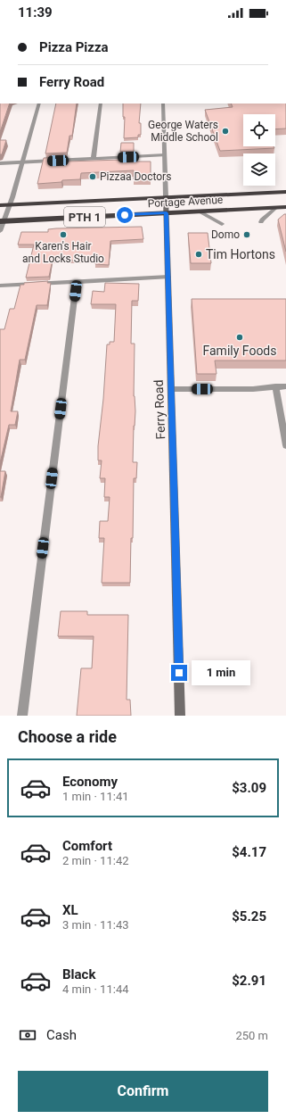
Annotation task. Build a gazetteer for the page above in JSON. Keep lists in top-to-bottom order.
{
  "streets": {
    "highway": ["Portage Avenue", "PTH 1"],
    "main road": ["Ferry Road"]
  },
  "crossings": [
    ["Portage Avenue", "Ferry Road"]
  ],
  "places": [
    "George Waters Middle School",
    "Pizzaa Doctors",
    "Karen's Hair and Locks Studio",
    "Domo",
    "Tim Hortons",
    "Family Foods"
  ],
  "page": {
    "status": "11:39",
    "banner": ["Pizza Pizza", "Ferry Road"],
    "bubble": "1 min",
    "heading": "Choose a ride",
    "list": [
      {
        "name": "Economy",
        "note": "1 min · 11:41",
        "value": "$3.09"
      },
      {
        "name": "Comfort",
        "note": "2 min · 11:42",
        "value": "$4.17"
      },
      {
        "name": "XL",
        "note": "3 min · 11:43",
        "value": "$5.25"
      },
      {
        "name": "Black",
        "note": "4 min · 11:44",
        "value": "$2.91"
      }
    ],
    "pay": ["Cash", "250 m"],
    "buttons": "Confirm"
  }
}
